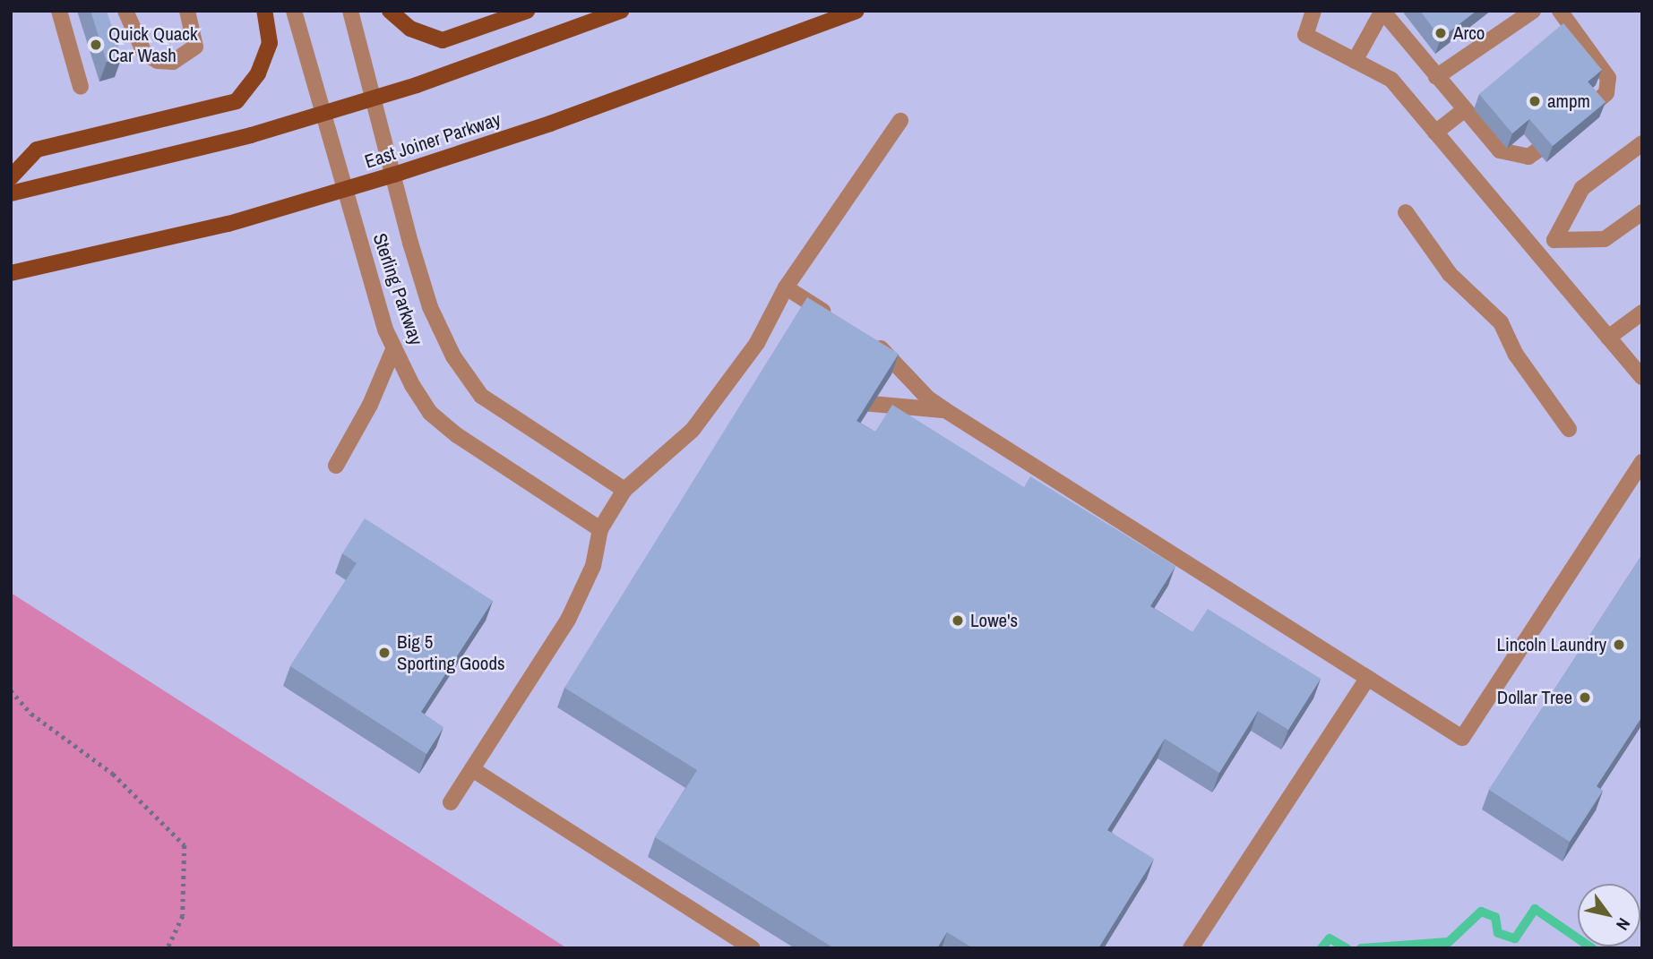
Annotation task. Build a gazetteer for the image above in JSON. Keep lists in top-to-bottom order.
{
  "streets": {
    "main road": ["East Joiner Parkway"],
    "street": ["Sterling Parkway"]
  },
  "crossings": [
    ["East Joiner Parkway", "Sterling Parkway"]
  ],
  "places": [
    "Arco",
    "Quick Quack Car Wash",
    "ampm",
    "Lowe's",
    "Lincoln Laundry",
    "Big 5 Sporting Goods",
    "Dollar Tree"
  ],
  "north": "bottom right"
}
